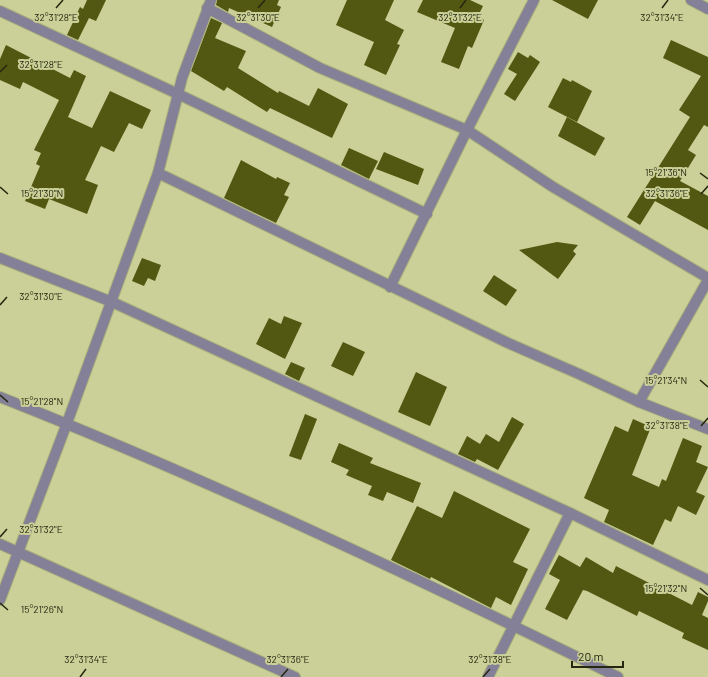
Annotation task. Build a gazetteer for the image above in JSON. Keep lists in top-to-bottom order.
{
  "scale_bar": "20 m",
  "coordinates": [
    "32°31'28\"E",
    "32°31'30\"E",
    "32°31'32\"E",
    "32°31'34\"E",
    "15°21'36\"N",
    "32°31'36\"E",
    "15°21'30\"N",
    "15°21'34\"N",
    "15°21'28\"N",
    "32°31'38\"E",
    "15°21'32\"N",
    "15°21'26\"N"
  ]
}
